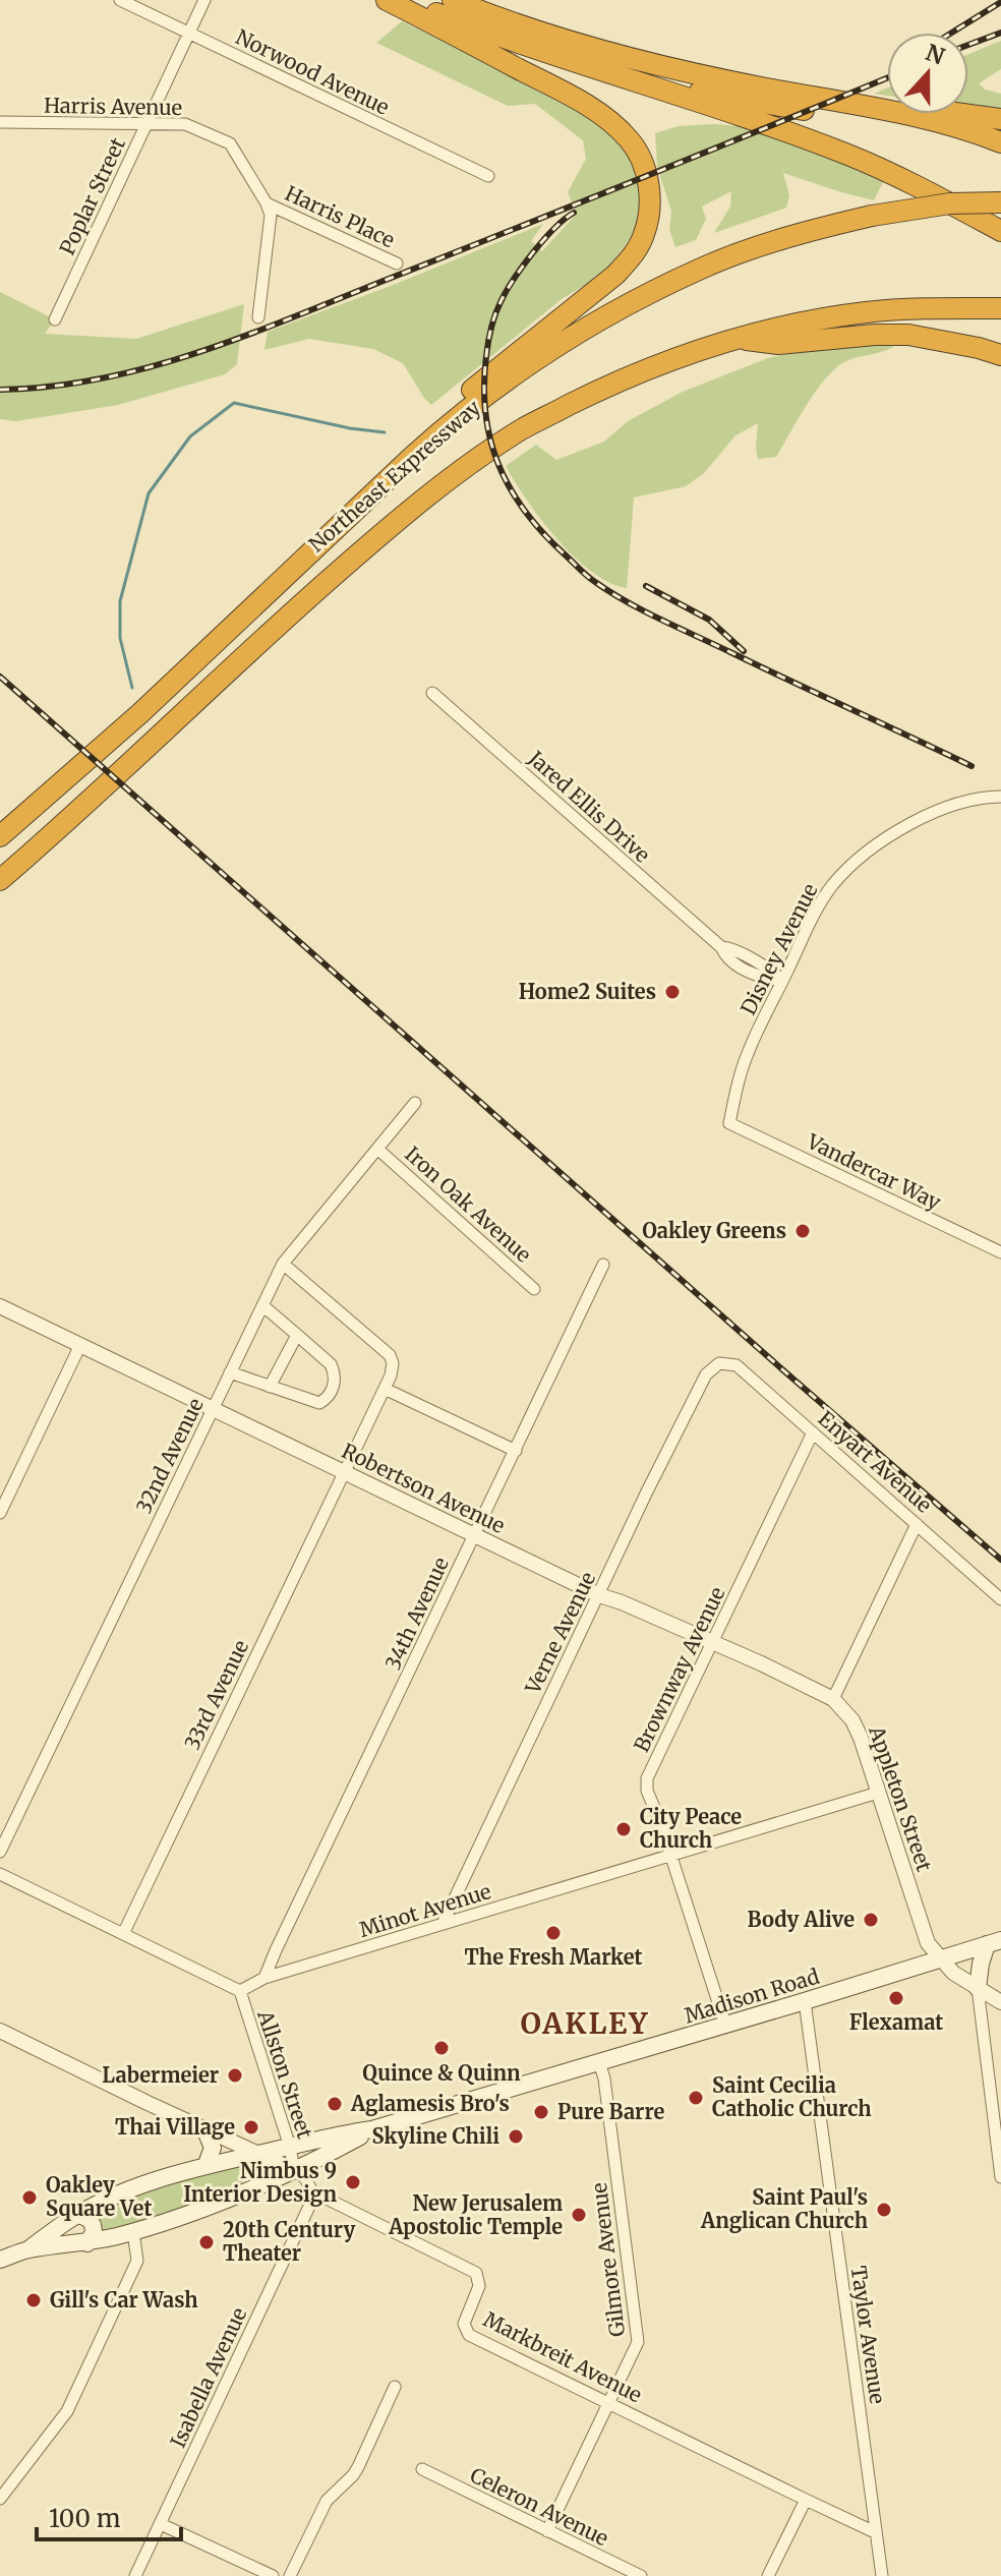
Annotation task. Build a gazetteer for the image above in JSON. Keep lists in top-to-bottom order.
{
  "streets": {
    "highway": ["Northeast Expressway"],
    "main road": ["Madison Road"],
    "street": [
      "Norwood Avenue",
      "Harris Avenue",
      "Poplar Street",
      "Harris Place",
      "Jared Ellis Drive",
      "Disney Avenue",
      "Vandercar Way",
      "Iron Oak Avenue",
      "32nd Avenue",
      "Enyart Avenue",
      "Robertson Avenue",
      "34th Avenue",
      "Verne Avenue",
      "Brownway Avenue",
      "33rd Avenue",
      "Appleton Street",
      "Minot Avenue",
      "Allston Street",
      "Gilmore Avenue",
      "Taylor Avenue",
      "Markbreit Avenue",
      "Isabella Avenue",
      "Celeron Avenue"
    ]
  },
  "crossings": [
    ["Norwood Avenue", "Poplar Street"],
    ["Harris Avenue", "Poplar Street"],
    ["Harris Avenue", "Harris Place"],
    ["Jared Ellis Drive", "Disney Avenue"],
    ["Disney Avenue", "Vandercar Way"],
    ["Iron Oak Avenue", "32nd Avenue"],
    ["32nd Avenue", "Robertson Avenue"],
    ["Enyart Avenue", "Verne Avenue"],
    ["Enyart Avenue", "Brownway Avenue"],
    ["Robertson Avenue", "34th Avenue"],
    ["Robertson Avenue", "Verne Avenue"],
    ["Robertson Avenue", "Brownway Avenue"],
    ["Robertson Avenue", "33rd Avenue"],
    ["Robertson Avenue", "Appleton Street"],
    ["34th Avenue", "Minot Avenue"],
    ["Verne Avenue", "Minot Avenue"],
    ["Brownway Avenue", "Minot Avenue"],
    ["Brownway Avenue", "Madison Road"],
    ["Appleton Street", "Minot Avenue"],
    ["Appleton Street", "Madison Road"],
    ["Minot Avenue", "Allston Street"],
    ["Madison Road", "Allston Street"],
    ["Madison Road", "Gilmore Avenue"],
    ["Madison Road", "Taylor Avenue"],
    ["Madison Road", "Markbreit Avenue"],
    ["Allston Street", "Markbreit Avenue"],
    ["Gilmore Avenue", "Markbreit Avenue"],
    ["Gilmore Avenue", "Celeron Avenue"],
    ["Taylor Avenue", "Markbreit Avenue"],
    ["Markbreit Avenue", "Isabella Avenue"]
  ],
  "districts": ["OAKLEY"],
  "places": [
    "Home2 Suites",
    "Oakley Greens",
    "City Peace Church",
    "Body Alive",
    "The Fresh Market",
    "Flexamat",
    "Quince & Quinn",
    "Labermeier",
    "Saint Cecilia Catholic Church",
    "Aglamesis Bro's",
    "Pure Barre",
    "Thai Village",
    "Skyline Chili",
    "Nimbus 9 Interior Design",
    "Oakley Square Vet",
    "Saint Paul's Anglican Church",
    "New Jerusalem Apostolic Temple",
    "20th Century Theater",
    "Gill's Car Wash"
  ],
  "scale_bar": "100 m",
  "north": "top"
}
